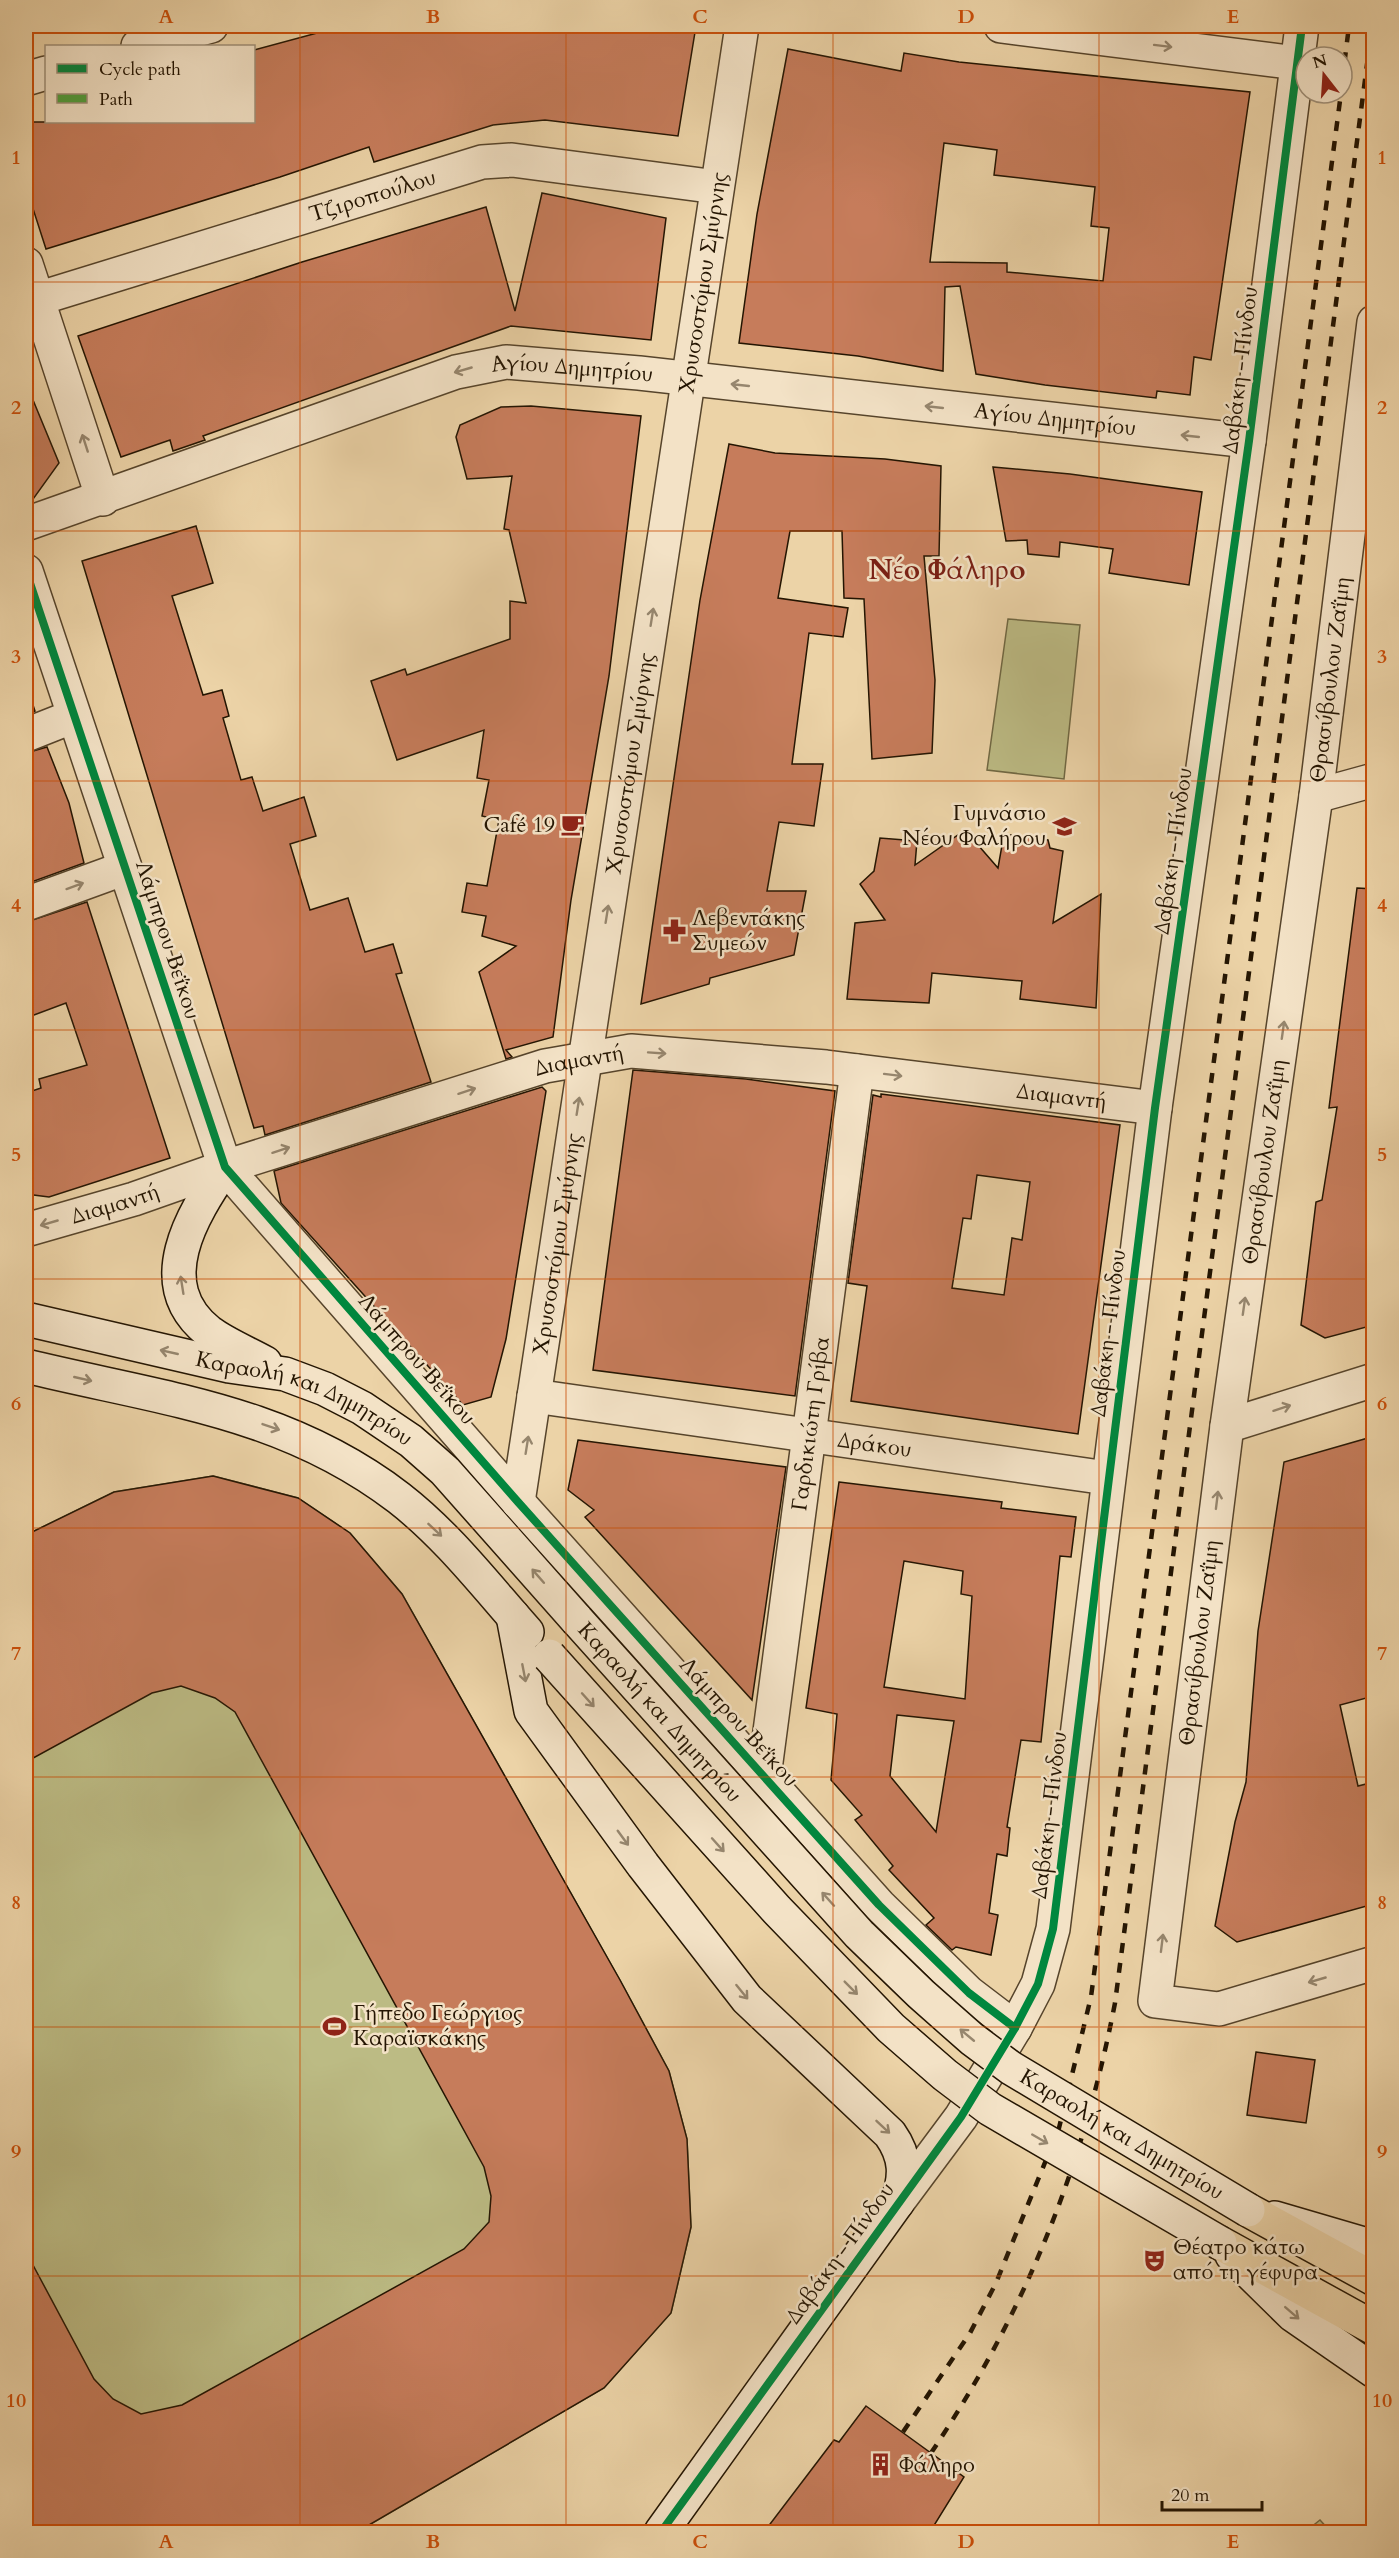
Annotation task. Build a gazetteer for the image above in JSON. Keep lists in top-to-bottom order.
{
  "streets": {
    "street": [
      "Τζιροπούλου",
      "Χρυσοστόμου Σμύρνης",
      "Δαβάκη - Πίνδου",
      "Αγίου Δημητρίου",
      "Θρασύβουλου Ζαΐμη",
      "Λάμπρου Βεΐκου",
      "Διαμαντή",
      "Καραολή και Δημητρίου",
      "Γαρδικιώτη Γρίβα",
      "Δράκου"
    ]
  },
  "crossings": [
    ["Τζιροπούλου", "Χρυσοστόμου Σμύρνης"],
    ["Χρυσοστόμου Σμύρνης", "Αγίου Δημητρίου"],
    ["Χρυσοστόμου Σμύρνης", "Λάμπρου Βεΐκου"],
    ["Χρυσοστόμου Σμύρνης", "Διαμαντή"],
    ["Χρυσοστόμου Σμύρνης", "Δράκου"],
    ["Δαβάκη - Πίνδου", "Αγίου Δημητρίου"],
    ["Δαβάκη - Πίνδου", "Λάμπρου Βεΐκου"],
    ["Δαβάκη - Πίνδου", "Διαμαντή"],
    ["Δαβάκη - Πίνδου", "Δράκου"],
    ["Λάμπρου Βεΐκου", "Διαμαντή"],
    ["Λάμπρου Βεΐκου", "Γαρδικιώτη Γρίβα"],
    ["Διαμαντή", "Γαρδικιώτη Γρίβα"],
    ["Γαρδικιώτη Γρίβα", "Δράκου"]
  ],
  "one_way": ["Χρυσοστόμου Σμύρνης", "Αγίου Δημητρίου", "Θρασύβουλου Ζαΐμη"],
  "districts": ["Νέο Φάληρο"],
  "places": {
    "cafe": ["Café 19"],
    "school or university": ["Γυμνάσιο Νέου Φαλήρου"],
    "pharmacy": ["Λεβεντάκης Συμεών"],
    "sports": ["Γήπεδο Γεώργιος Καραϊσκάκης"],
    "theatre": ["Θέατρο κάτω από τη γέφυρα"],
    "building": ["Φάληρο"]
  },
  "legend": ["Cycle path", "Path"],
  "scale_bar": "20 m",
  "north": "top",
  "grid": {
    "columns": [
      "A",
      "B",
      "C",
      "D",
      "E"
    ],
    "rows": [
      "1",
      "2",
      "3",
      "4",
      "5",
      "6",
      "7",
      "8",
      "9",
      "10"
    ]
  }
}
